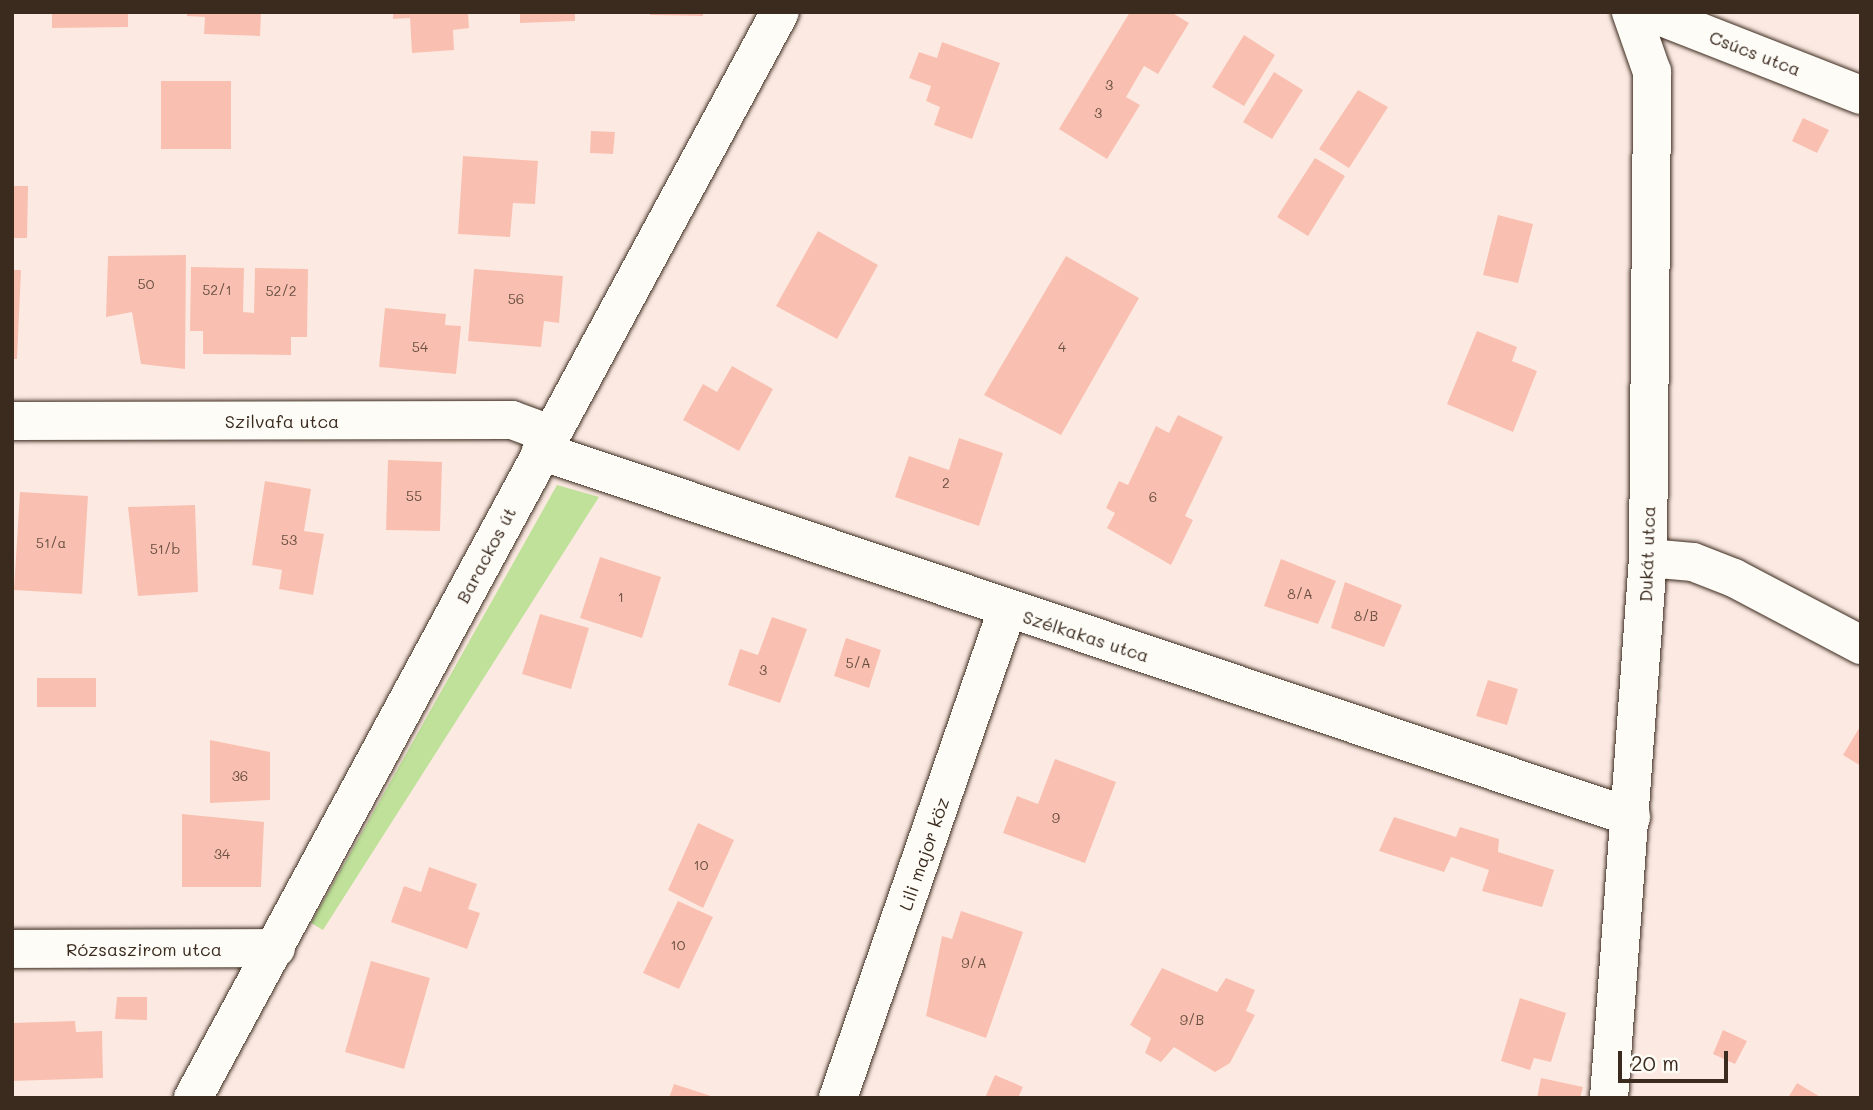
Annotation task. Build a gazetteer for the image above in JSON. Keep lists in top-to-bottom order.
{
  "streets": {
    "street": [
      "Csúcs utca",
      "Szilvafa utca",
      "Dukát utca",
      "Barackos út",
      "Szélkakas utca",
      "Lili major köz",
      "Rózsaszirom utca"
    ]
  },
  "crossings": [
    ["Szilvafa utca", "Barackos út"],
    ["Szilvafa utca", "Szélkakas utca"],
    ["Dukát utca", "Szélkakas utca"],
    ["Barackos út", "Szélkakas utca"],
    ["Barackos út", "Rózsaszirom utca"],
    ["Szélkakas utca", "Lili major köz"]
  ],
  "house_numbers": [
    "3",
    "3",
    "50",
    "52/1",
    "52/2",
    "56",
    "54",
    "4",
    "2",
    "55",
    "6",
    "53",
    "51/a",
    "51/b",
    "8/A",
    "1",
    "8/B",
    "5/A",
    "3",
    "36",
    "9",
    "34",
    "10",
    "10",
    "9/A",
    "9/B"
  ],
  "scale_bar": "20 m"
}
